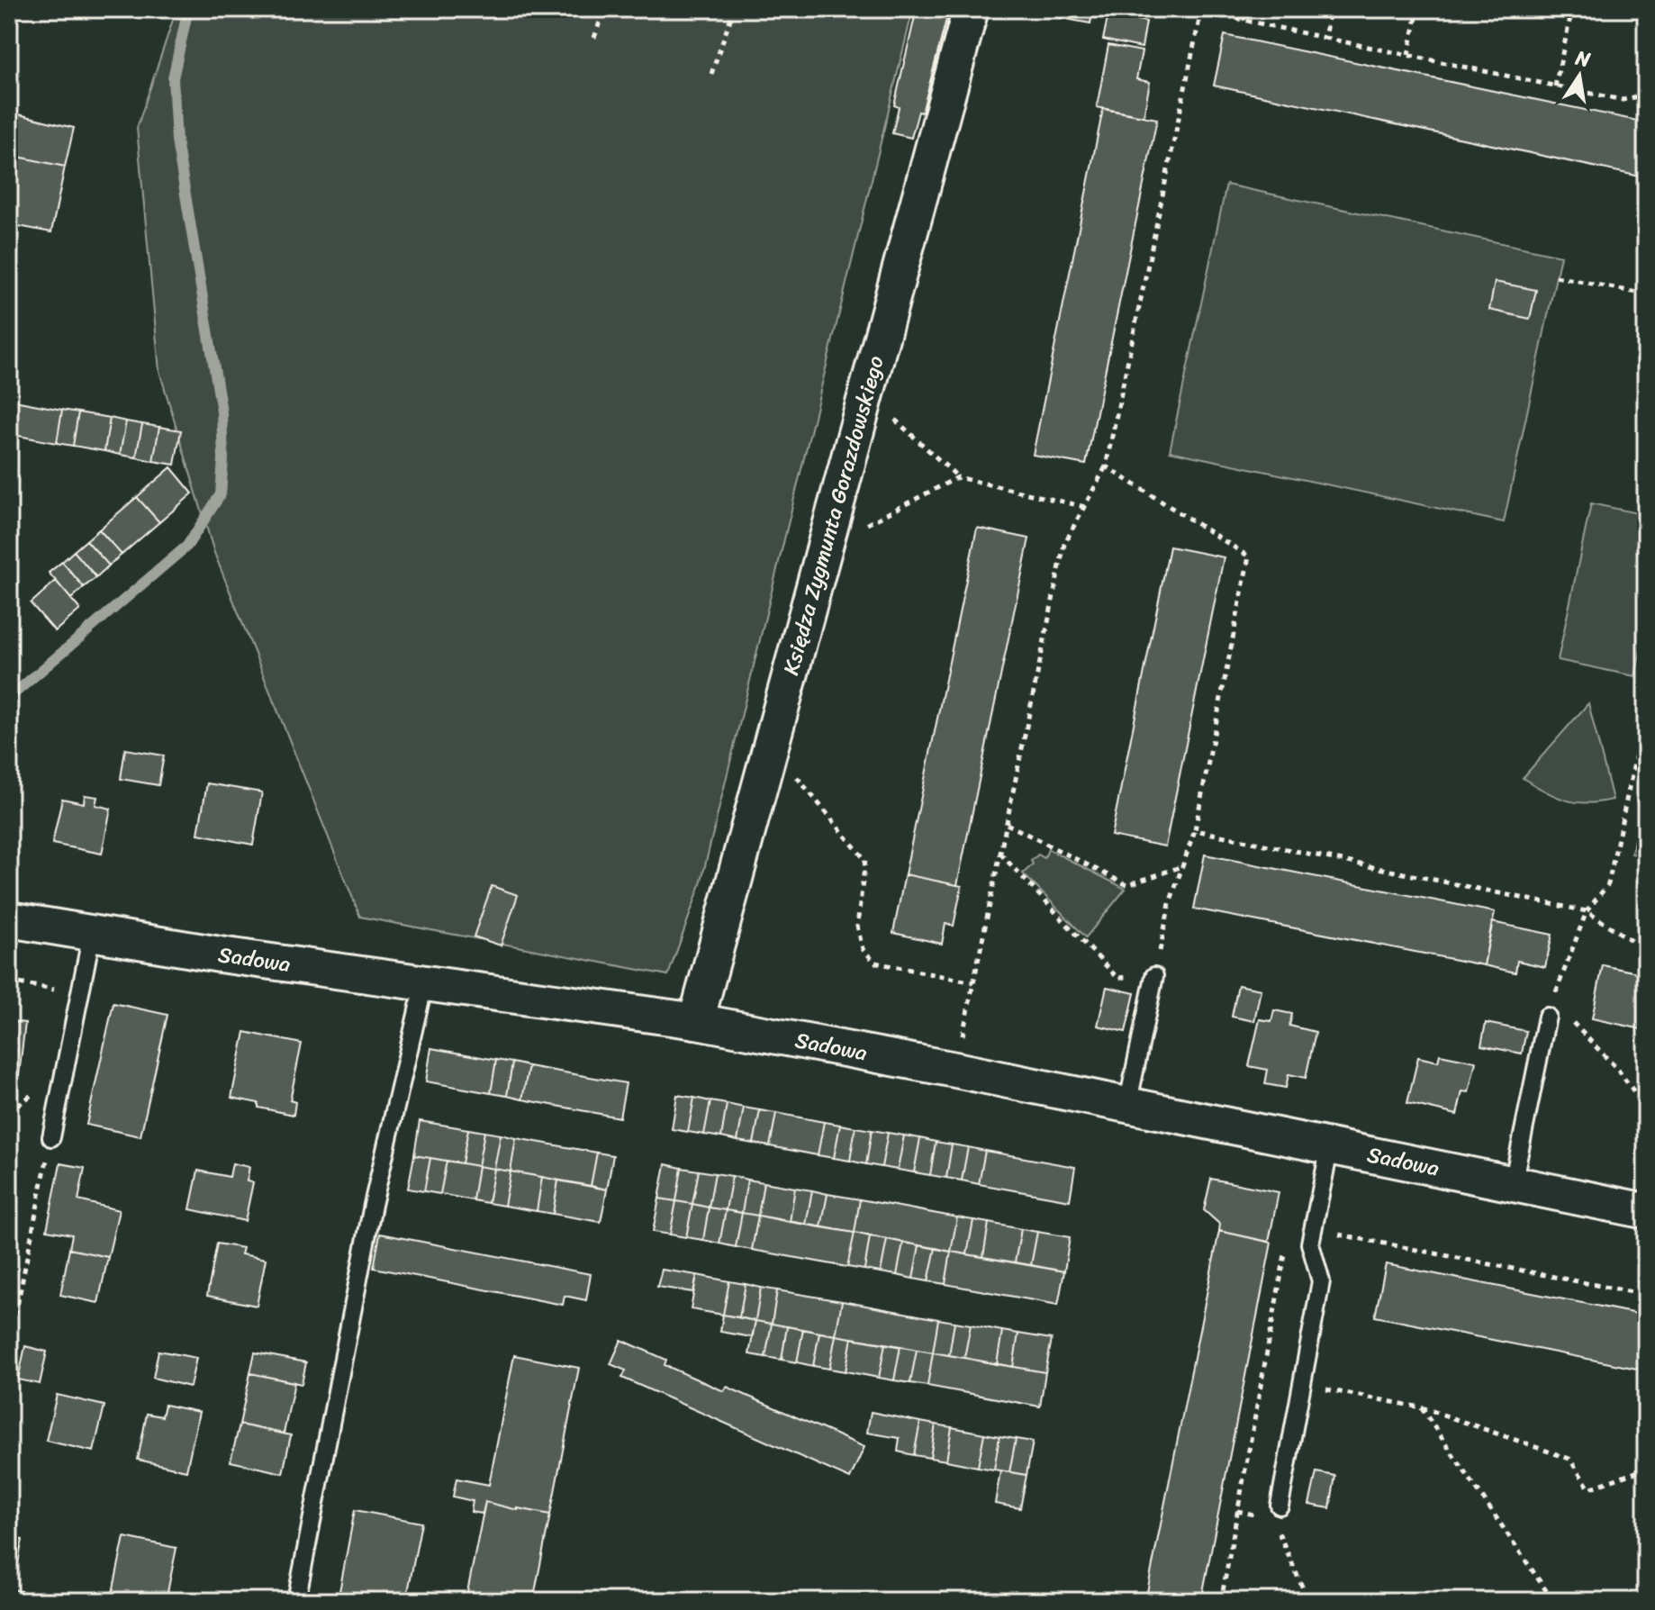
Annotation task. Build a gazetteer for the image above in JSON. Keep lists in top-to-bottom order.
{
  "streets": {
    "street": ["Księdza Zygmunta Gorazdowskiego", "Sadowa"]
  },
  "crossings": [
    ["Księdza Zygmunta Gorazdowskiego", "Sadowa"]
  ],
  "north": "top"
}
